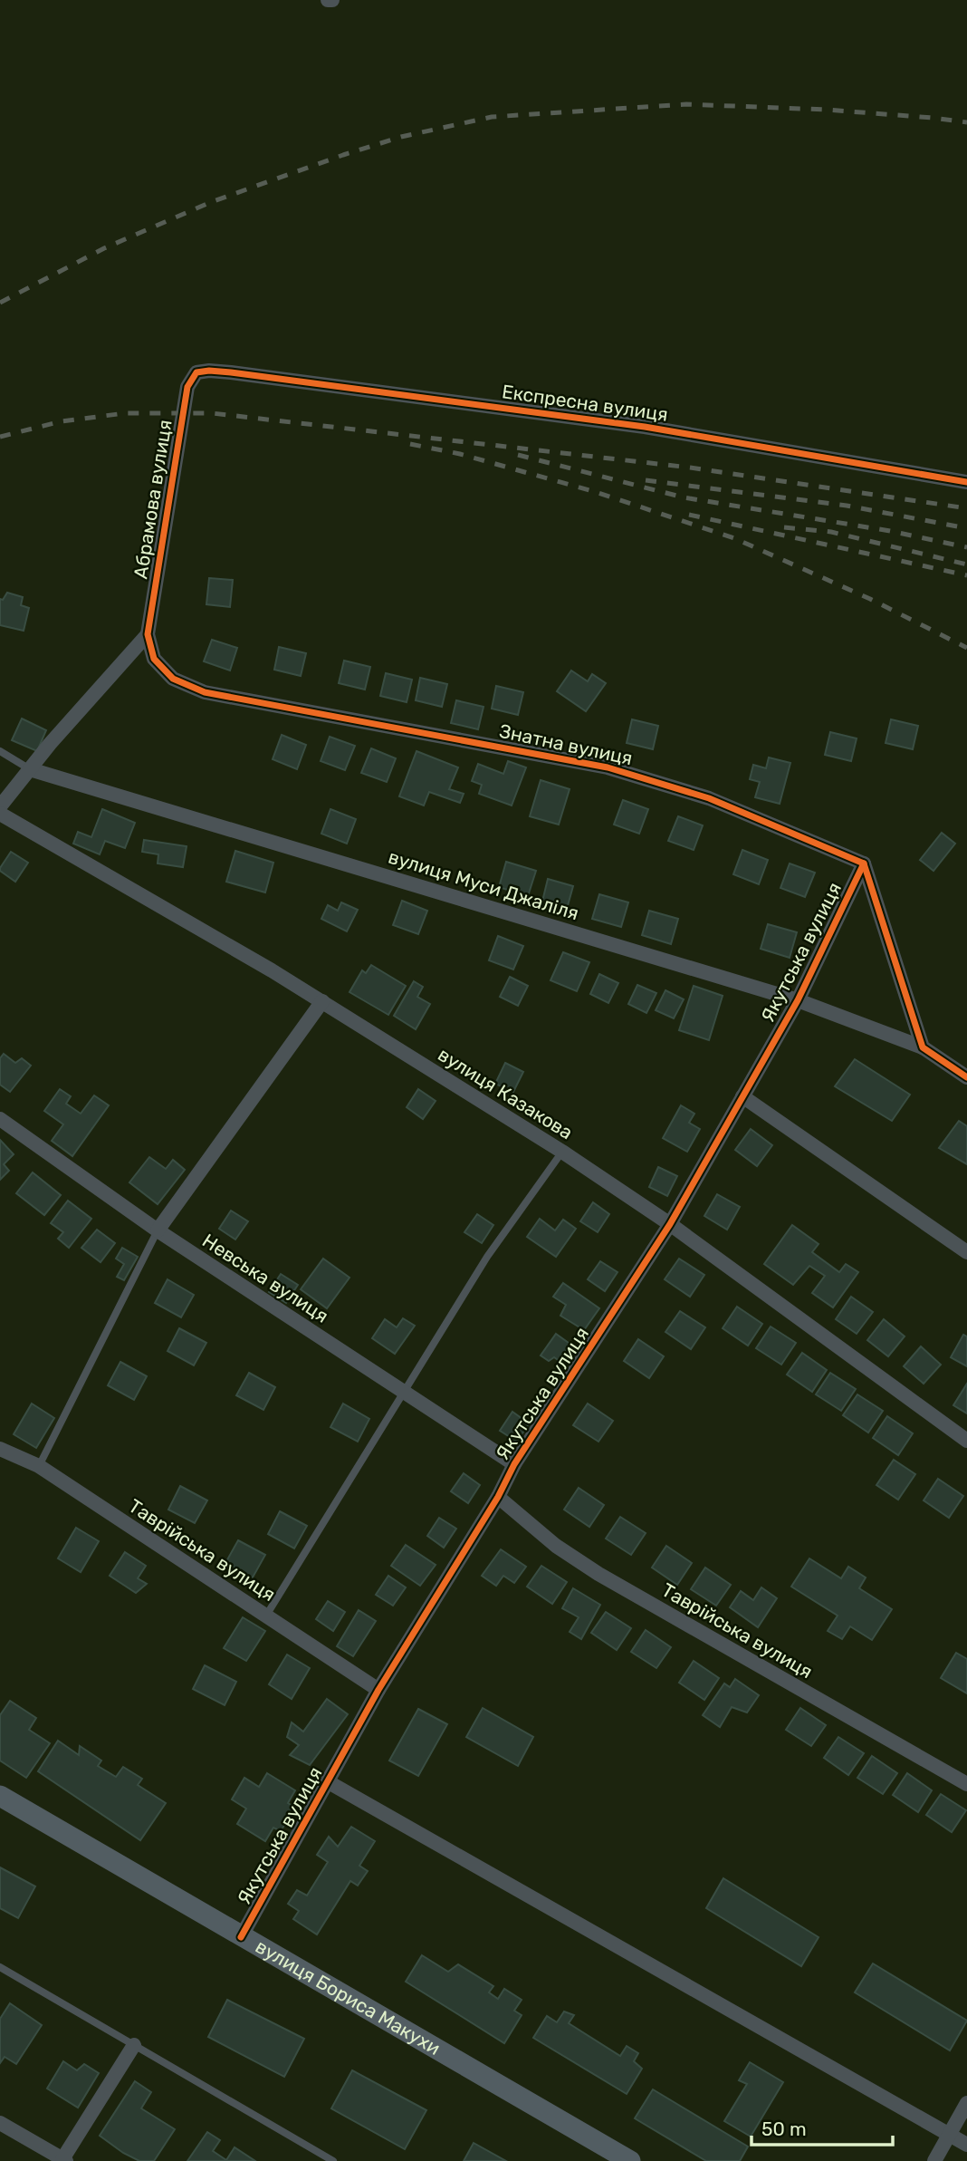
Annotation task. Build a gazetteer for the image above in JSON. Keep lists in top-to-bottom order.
{
  "streets": {
    "main road": ["вулиця Бориса Макухи"],
    "street": [
      "Експресна вулиця",
      "Абрамова вулиця",
      "Знатна вулиця",
      "вулиця Муси Джаліля",
      "Якутська вулиця",
      "вулиця Казакова",
      "Невська вулиця",
      "Таврійська вулиця"
    ]
  },
  "crossings": [
    ["Експресна вулиця", "Абрамова вулиця"],
    ["Абрамова вулиця", "Знатна вулиця"],
    ["Знатна вулиця", "Якутська вулиця"],
    ["вулиця Муси Джаліля", "Якутська вулиця"],
    ["Якутська вулиця", "вулиця Казакова"],
    ["Якутська вулиця", "Невська вулиця"],
    ["Якутська вулиця", "Таврійська вулиця"],
    ["Якутська вулиця", "вулиця Бориса Макухи"]
  ],
  "scale_bar": "50 m"
}
